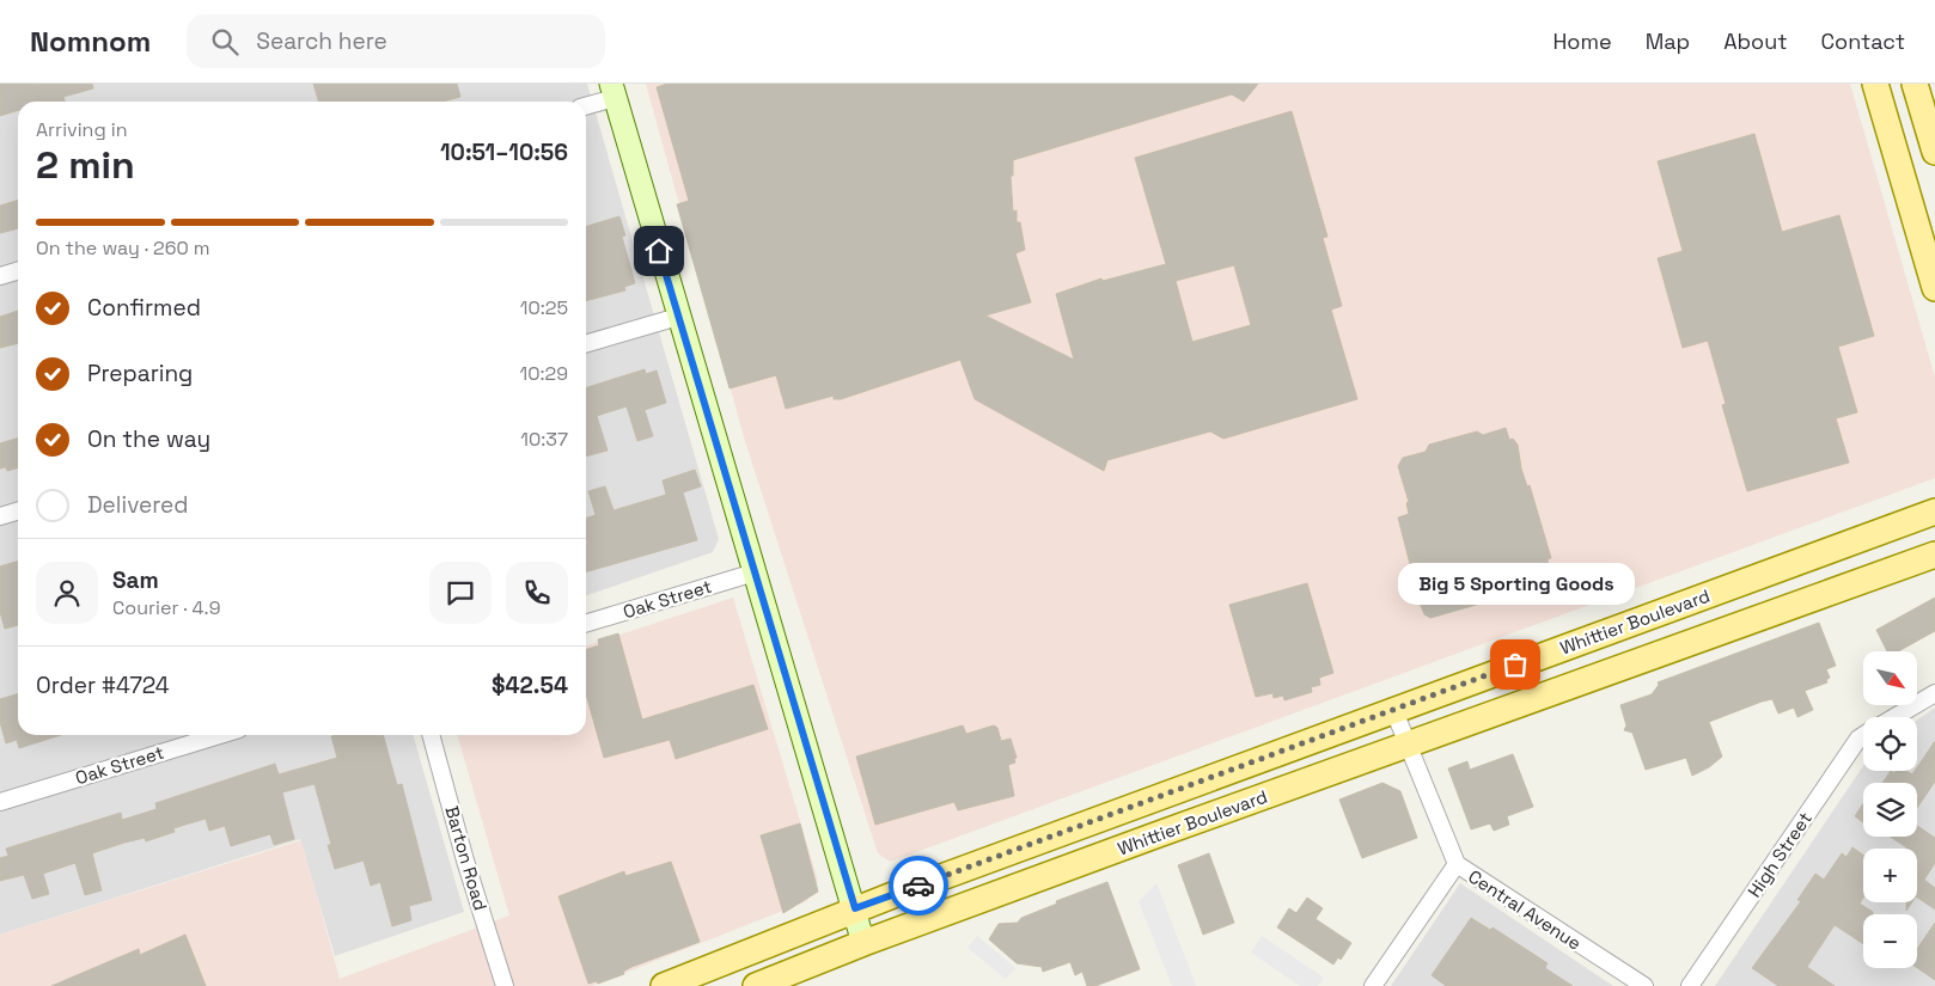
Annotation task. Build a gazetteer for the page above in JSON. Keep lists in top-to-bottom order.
{
  "streets": {
    "main road": ["Whittier Boulevard"],
    "street": [
      "Oak Street",
      "High Street",
      "Barton Road",
      "Central Avenue"
    ]
  },
  "crossings": [
    ["Whittier Boulevard", "Central Avenue"]
  ],
  "places": ["Big 5 Sporting Goods"],
  "north": "bottom right",
  "page": {
    "header": "Nomnom",
    "search": "Search here",
    "nav": [
      "Home",
      "Map",
      "About",
      "Contact"
    ],
    "heading": ["2 min", "Arriving in", "10:51–10:56"],
    "panel": [
      "Sam",
      "Courier · 4.9",
      "Order #4724",
      "$42.54"
    ],
    "bar": "On the way · 260 m",
    "list": [
      ["Confirmed", "10:25"],
      ["Preparing", "10:29"],
      ["On the way", "10:37"],
      "Delivered"
    ],
    "bubble": "Big 5 Sporting Goods",
    "map_buttons": ["+", "−"]
  }
}
